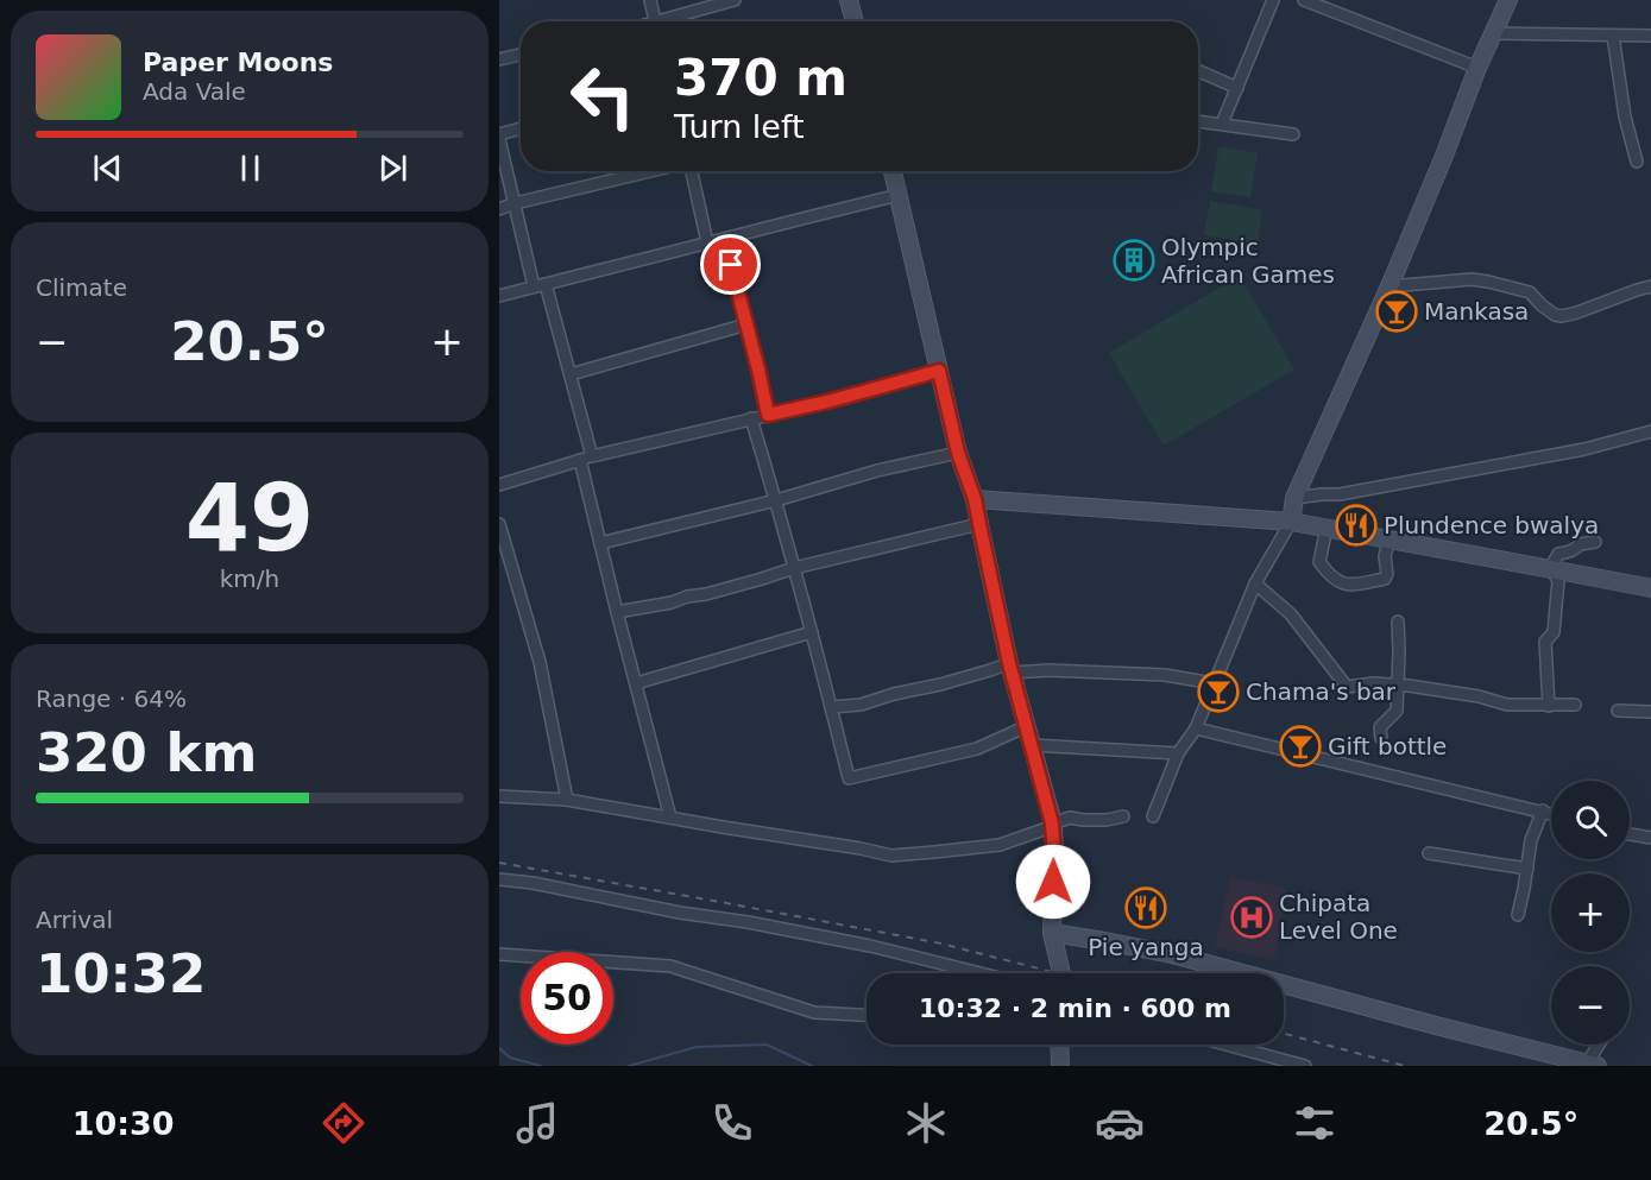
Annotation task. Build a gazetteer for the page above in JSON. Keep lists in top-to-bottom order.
{
  "places": {
    "building": ["Olympic African Games"],
    "bar": ["Mankasa", "Chama's bar", "Gift bottle"],
    "restaurant": ["Plundence bwalya", "Pie yanga"],
    "hospital": ["Chipata Level One"]
  },
  "page": {
    "turn": ["370 m", "Turn left"],
    "song": ["Paper Moons", "Ada Vale"],
    "tile": [
      "Climate",
      ["49", "km/h"],
      ["Range · 64%", "320 km"],
      ["Arrival", "10:32"]
    ],
    "heat": ["−", "20.5°", "+"],
    "map_buttons": ["+", "−"],
    "limit": "50",
    "trip": "10:32 · 2 min · 600 m",
    "tabs": ["10:30", "20.5°"]
  }
}
